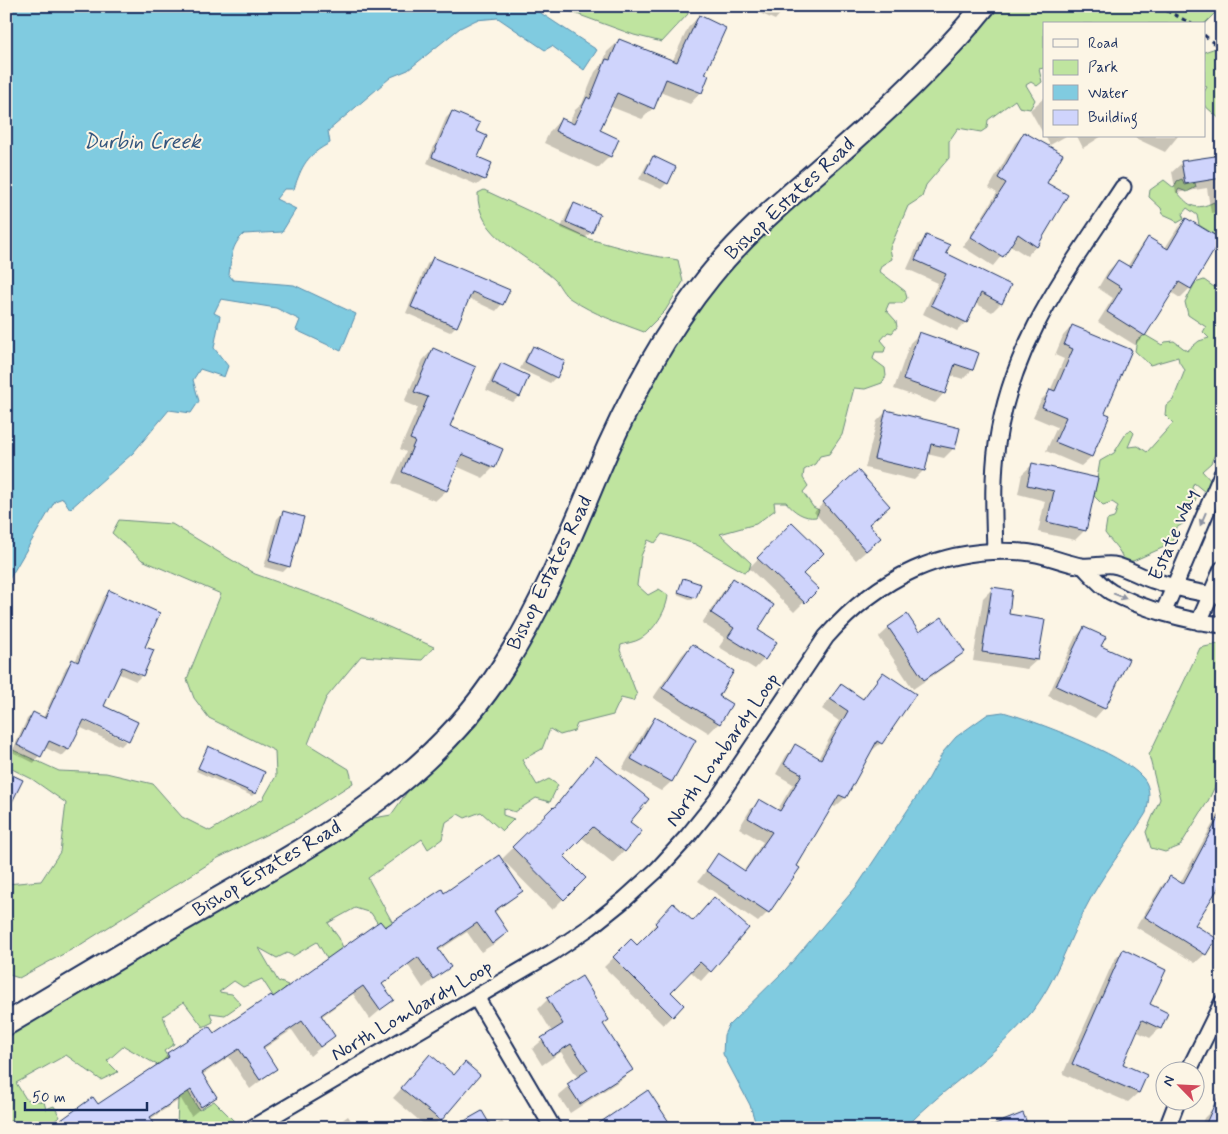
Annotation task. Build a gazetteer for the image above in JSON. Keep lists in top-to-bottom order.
{
  "streets": {
    "street": ["Bishop Estates Road", "Estate Way", "North Lombardy Loop"]
  },
  "crossings": [
    ["Estate Way", "North Lombardy Loop"]
  ],
  "one_way": ["Estate Way"],
  "water": ["Durbin Creek"],
  "legend": [
    "Road",
    "Park",
    "Water",
    "Building"
  ],
  "scale_bar": "50 m",
  "north": "top left"
}
